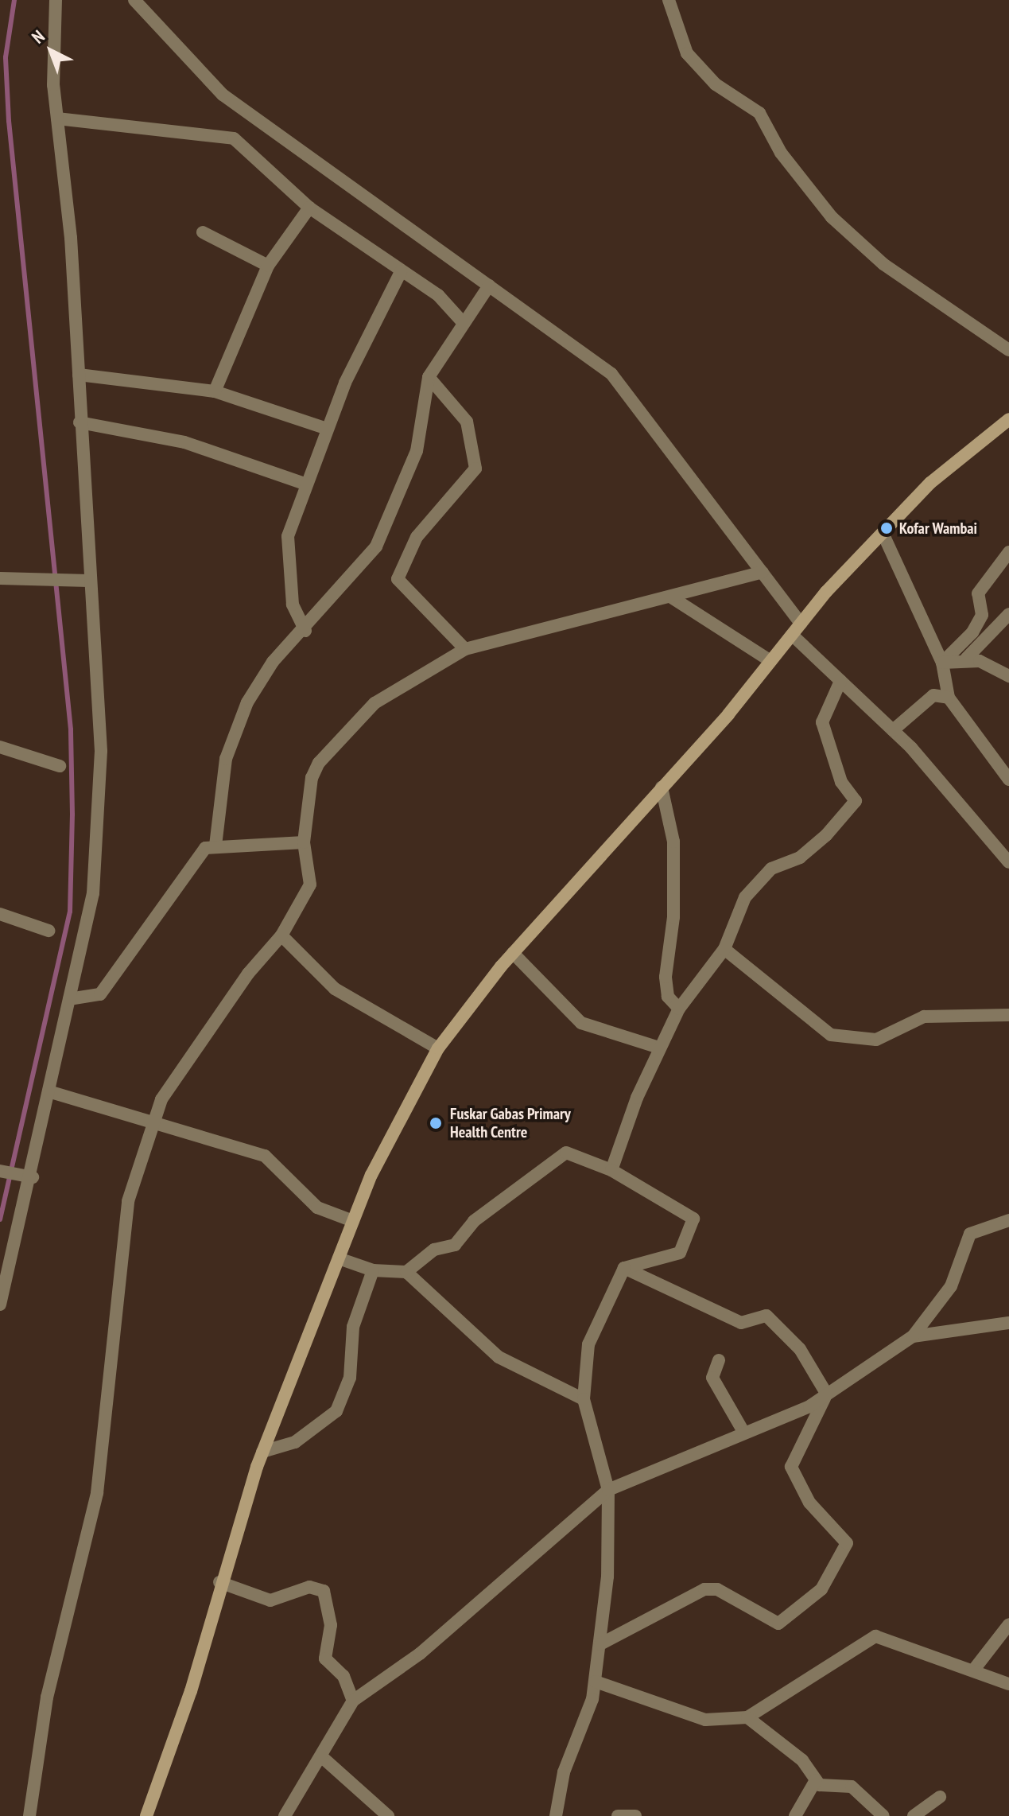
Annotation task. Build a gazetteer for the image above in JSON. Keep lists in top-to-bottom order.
{
  "places": ["Kofar Wambai", "Fuskar Gabas Primary Health Centre"],
  "north": "top left"
}
